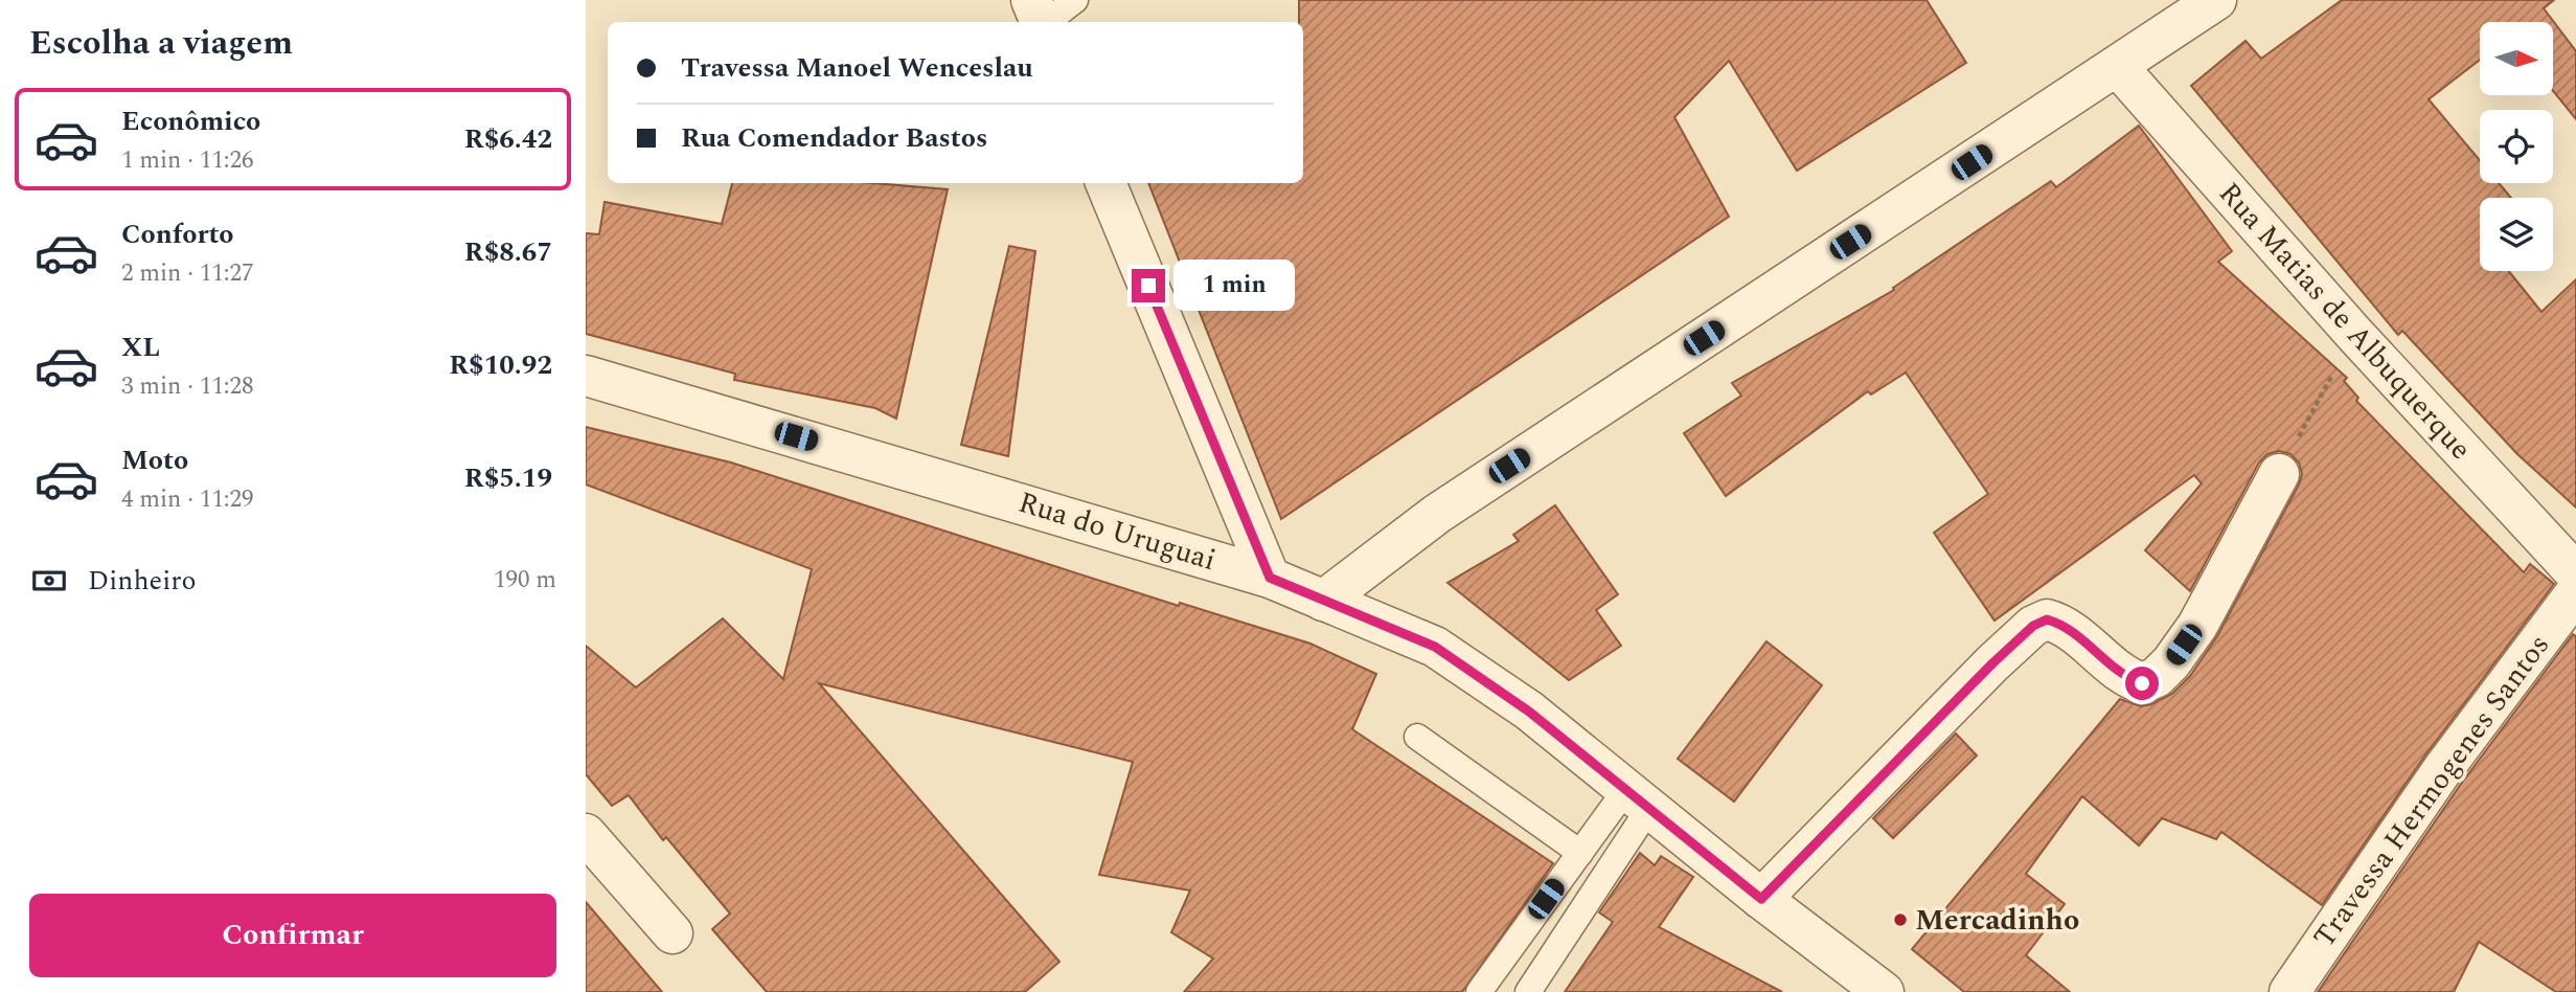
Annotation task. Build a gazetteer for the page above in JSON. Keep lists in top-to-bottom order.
{
  "streets": {
    "street": ["Rua Matias de Albuquerque", "Rua do Uruguai", "Travessa Hermogenes Santos"]
  },
  "places": ["Mercadinho"],
  "north": "right",
  "page": {
    "heading": "Escolha a viagem",
    "banner": ["Travessa Manoel Wenceslau", "Rua Comendador Bastos"],
    "list": [
      {
        "name": "Econômico",
        "note": "1 min · 11:26",
        "value": "R$6.42"
      },
      {
        "name": "Conforto",
        "note": "2 min · 11:27",
        "value": "R$8.67"
      },
      {
        "name": "XL",
        "note": "3 min · 11:28",
        "value": "R$10.92"
      },
      {
        "name": "Moto",
        "note": "4 min · 11:29",
        "value": "R$5.19"
      }
    ],
    "bubble": "1 min",
    "pay": ["Dinheiro", "190 m"],
    "buttons": "Confirmar"
  }
}
